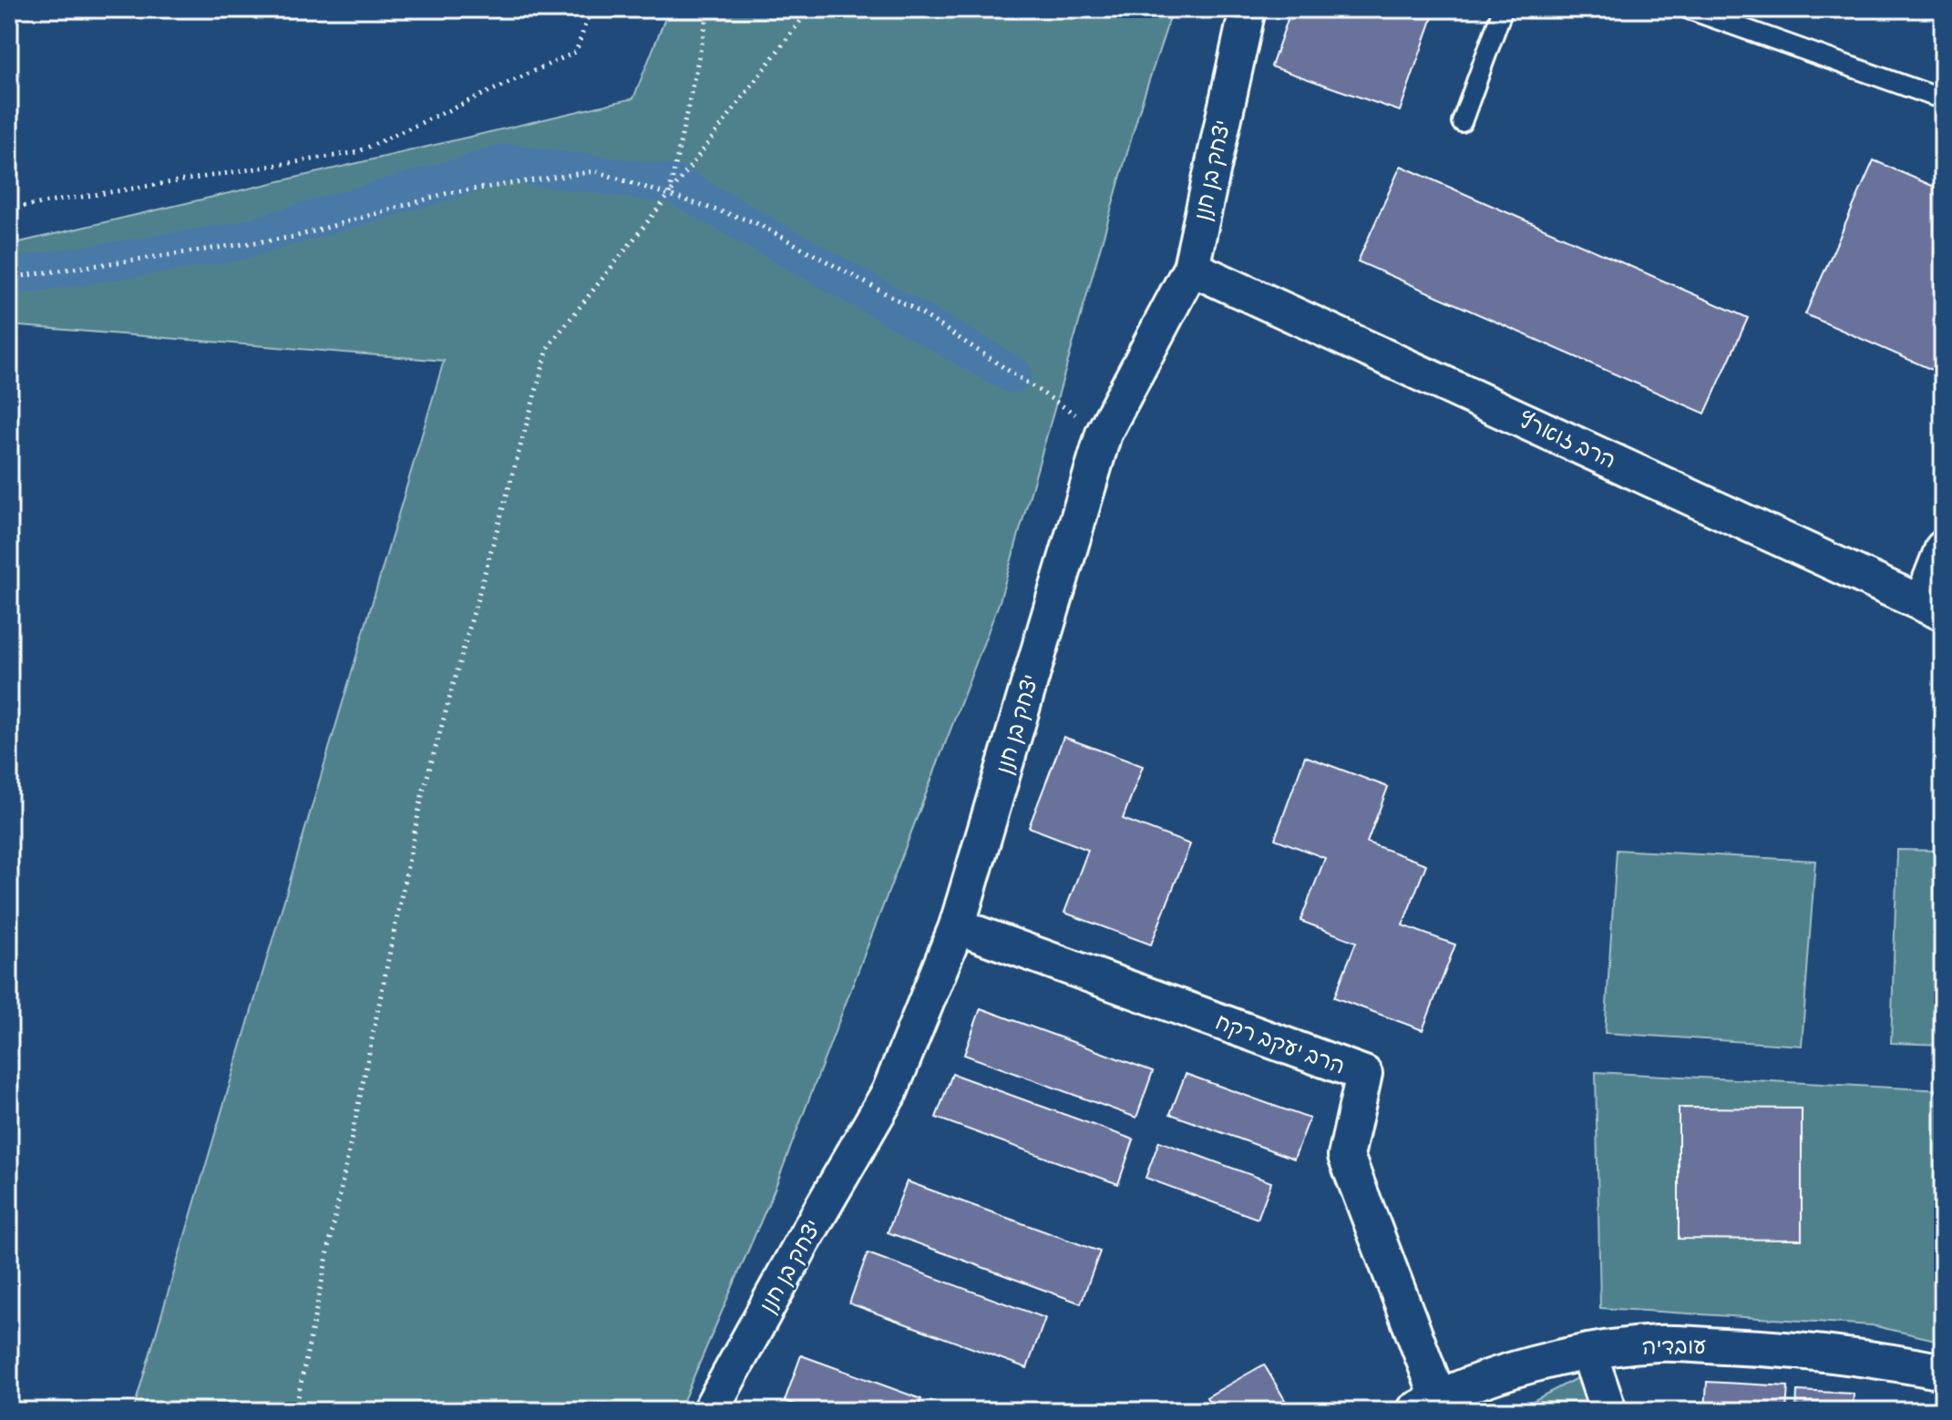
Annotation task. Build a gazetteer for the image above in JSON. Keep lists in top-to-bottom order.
{
  "streets": {
    "street": [
      "יצחק בן חנן",
      "הרב זוארץ",
      "הרב יעקב רקח",
      "עובדיה"
    ]
  },
  "crossings": [
    ["יצחק בן חנן", "הרב זוארץ"],
    ["יצחק בן חנן", "הרב יעקב רקח"],
    ["הרב יעקב רקח", "עובדיה"]
  ]
}
